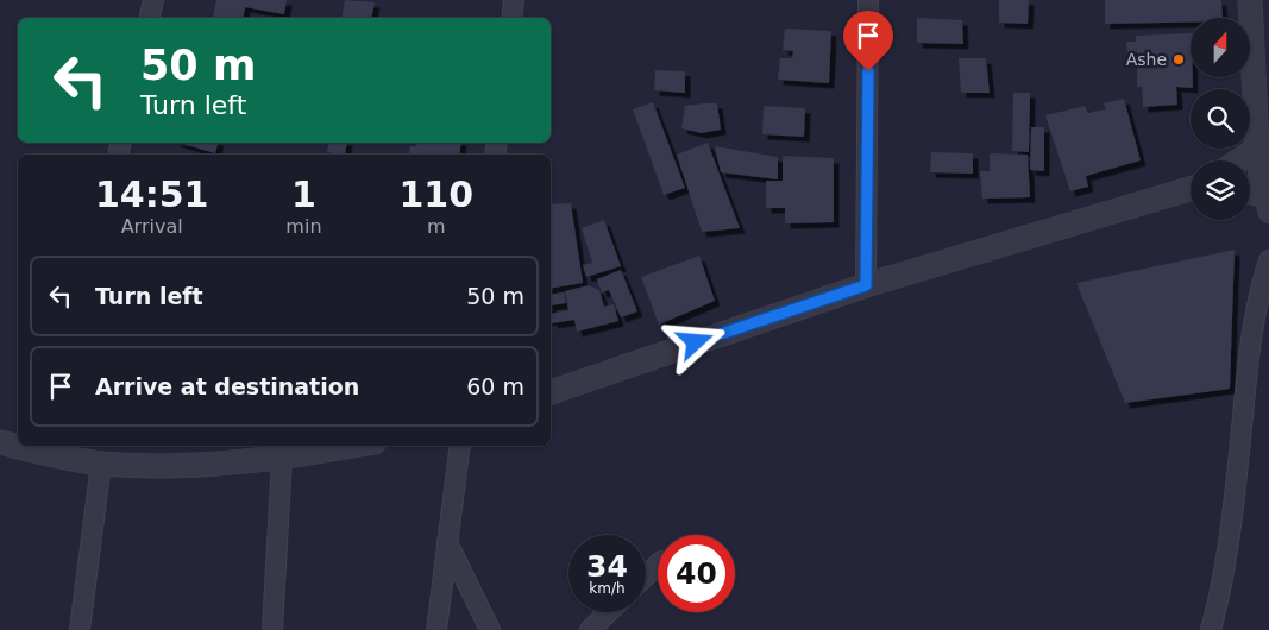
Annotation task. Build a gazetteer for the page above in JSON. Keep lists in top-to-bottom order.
{
  "places": ["Ashe"],
  "north": "top",
  "page": {
    "turn": ["50 m", "Turn left"],
    "eta": [
      "14:51",
      "Arrival",
      "1",
      "min",
      "110",
      "m"
    ],
    "list": [
      {
        "name": "Turn left",
        "value": "50 m"
      },
      {
        "name": "Arrive at destination",
        "value": "60 m"
      }
    ],
    "speed": "34 km/h",
    "limit": "40"
  }
}
